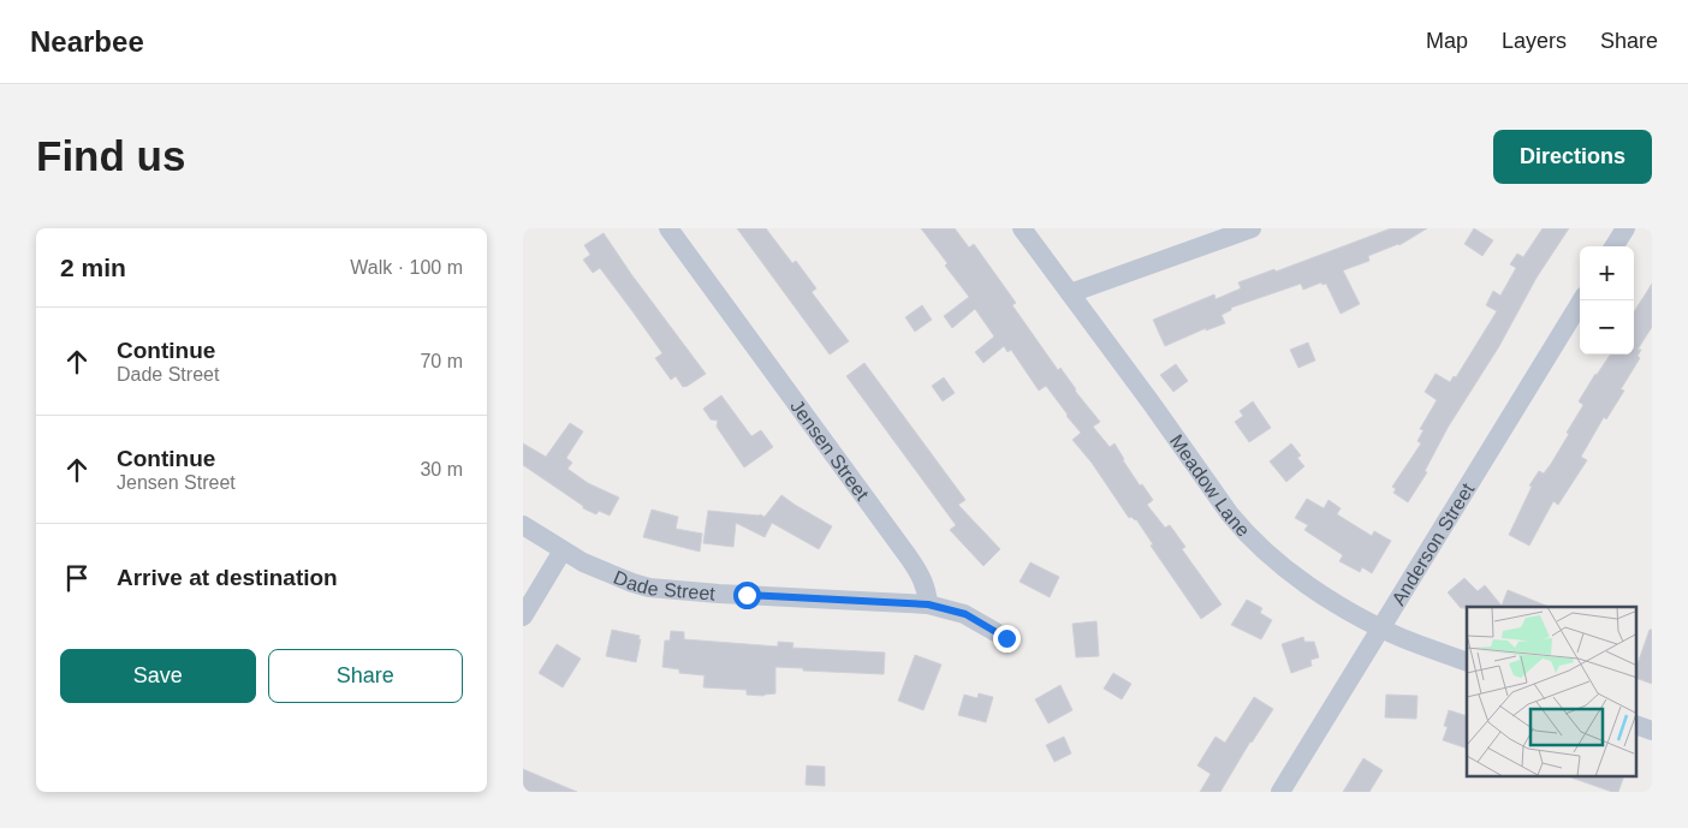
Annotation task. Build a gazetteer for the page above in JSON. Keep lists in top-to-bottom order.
{
  "streets": {
    "street": [
      "Jensen Street",
      "Meadow Lane",
      "Anderson Street",
      "Dade Street"
    ]
  },
  "crossings": [
    ["Jensen Street", "Dade Street"],
    ["Meadow Lane", "Anderson Street"]
  ],
  "page": {
    "header": "Nearbee",
    "nav": ["Map", "Layers", "Share"],
    "buttons": [
      "Directions",
      ["Save", "Share"]
    ],
    "title": "Find us",
    "heading": ["2 min", "Walk · 100 m"],
    "map_buttons": ["+", "−"],
    "list": [
      ["Continue", "Dade Street", "70 m"],
      ["Continue", "Jensen Street", "30 m"],
      "Arrive at destination"
    ]
  }
}
